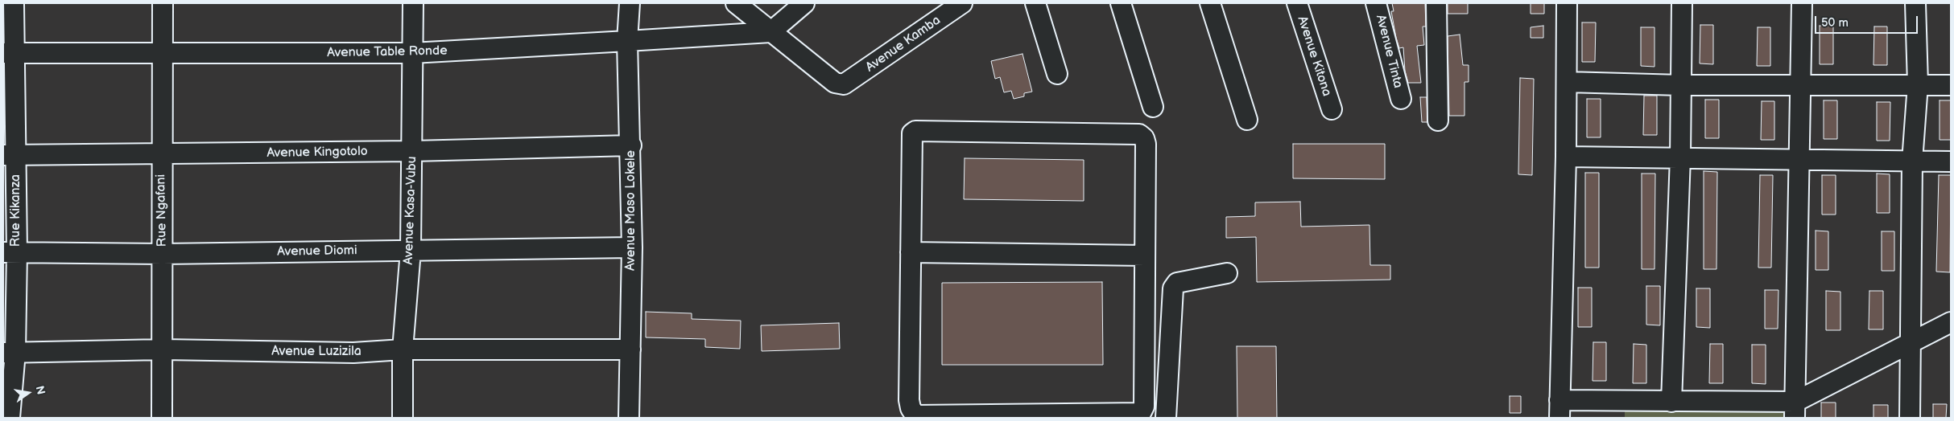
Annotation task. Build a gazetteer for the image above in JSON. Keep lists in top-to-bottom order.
{
  "streets": {
    "street": [
      "Avenue Kamba",
      "Avenue Tinta",
      "Avenue Table Ronde",
      "Avenue Kitona",
      "Avenue Kingotolo",
      "Rue Kikanza",
      "Rue Ngafani",
      "Avenue Kasa-Vubu",
      "Avenue Maso Lokele",
      "Avenue Diomi",
      "Avenue Luzizila"
    ]
  },
  "crossings": [
    ["Avenue Kamba", "Avenue Table Ronde"],
    ["Avenue Table Ronde", "Rue Kikanza"],
    ["Avenue Table Ronde", "Rue Ngafani"],
    ["Avenue Table Ronde", "Avenue Kasa-Vubu"],
    ["Avenue Table Ronde", "Avenue Maso Lokele"],
    ["Avenue Kingotolo", "Rue Kikanza"],
    ["Avenue Kingotolo", "Rue Ngafani"],
    ["Avenue Kingotolo", "Avenue Kasa-Vubu"],
    ["Avenue Kingotolo", "Avenue Maso Lokele"],
    ["Rue Kikanza", "Avenue Diomi"],
    ["Rue Kikanza", "Avenue Luzizila"],
    ["Rue Ngafani", "Avenue Diomi"],
    ["Rue Ngafani", "Avenue Luzizila"],
    ["Avenue Kasa-Vubu", "Avenue Diomi"],
    ["Avenue Kasa-Vubu", "Avenue Luzizila"],
    ["Avenue Maso Lokele", "Avenue Diomi"],
    ["Avenue Maso Lokele", "Avenue Luzizila"]
  ],
  "scale_bar": "50 m",
  "north": "right"
}
